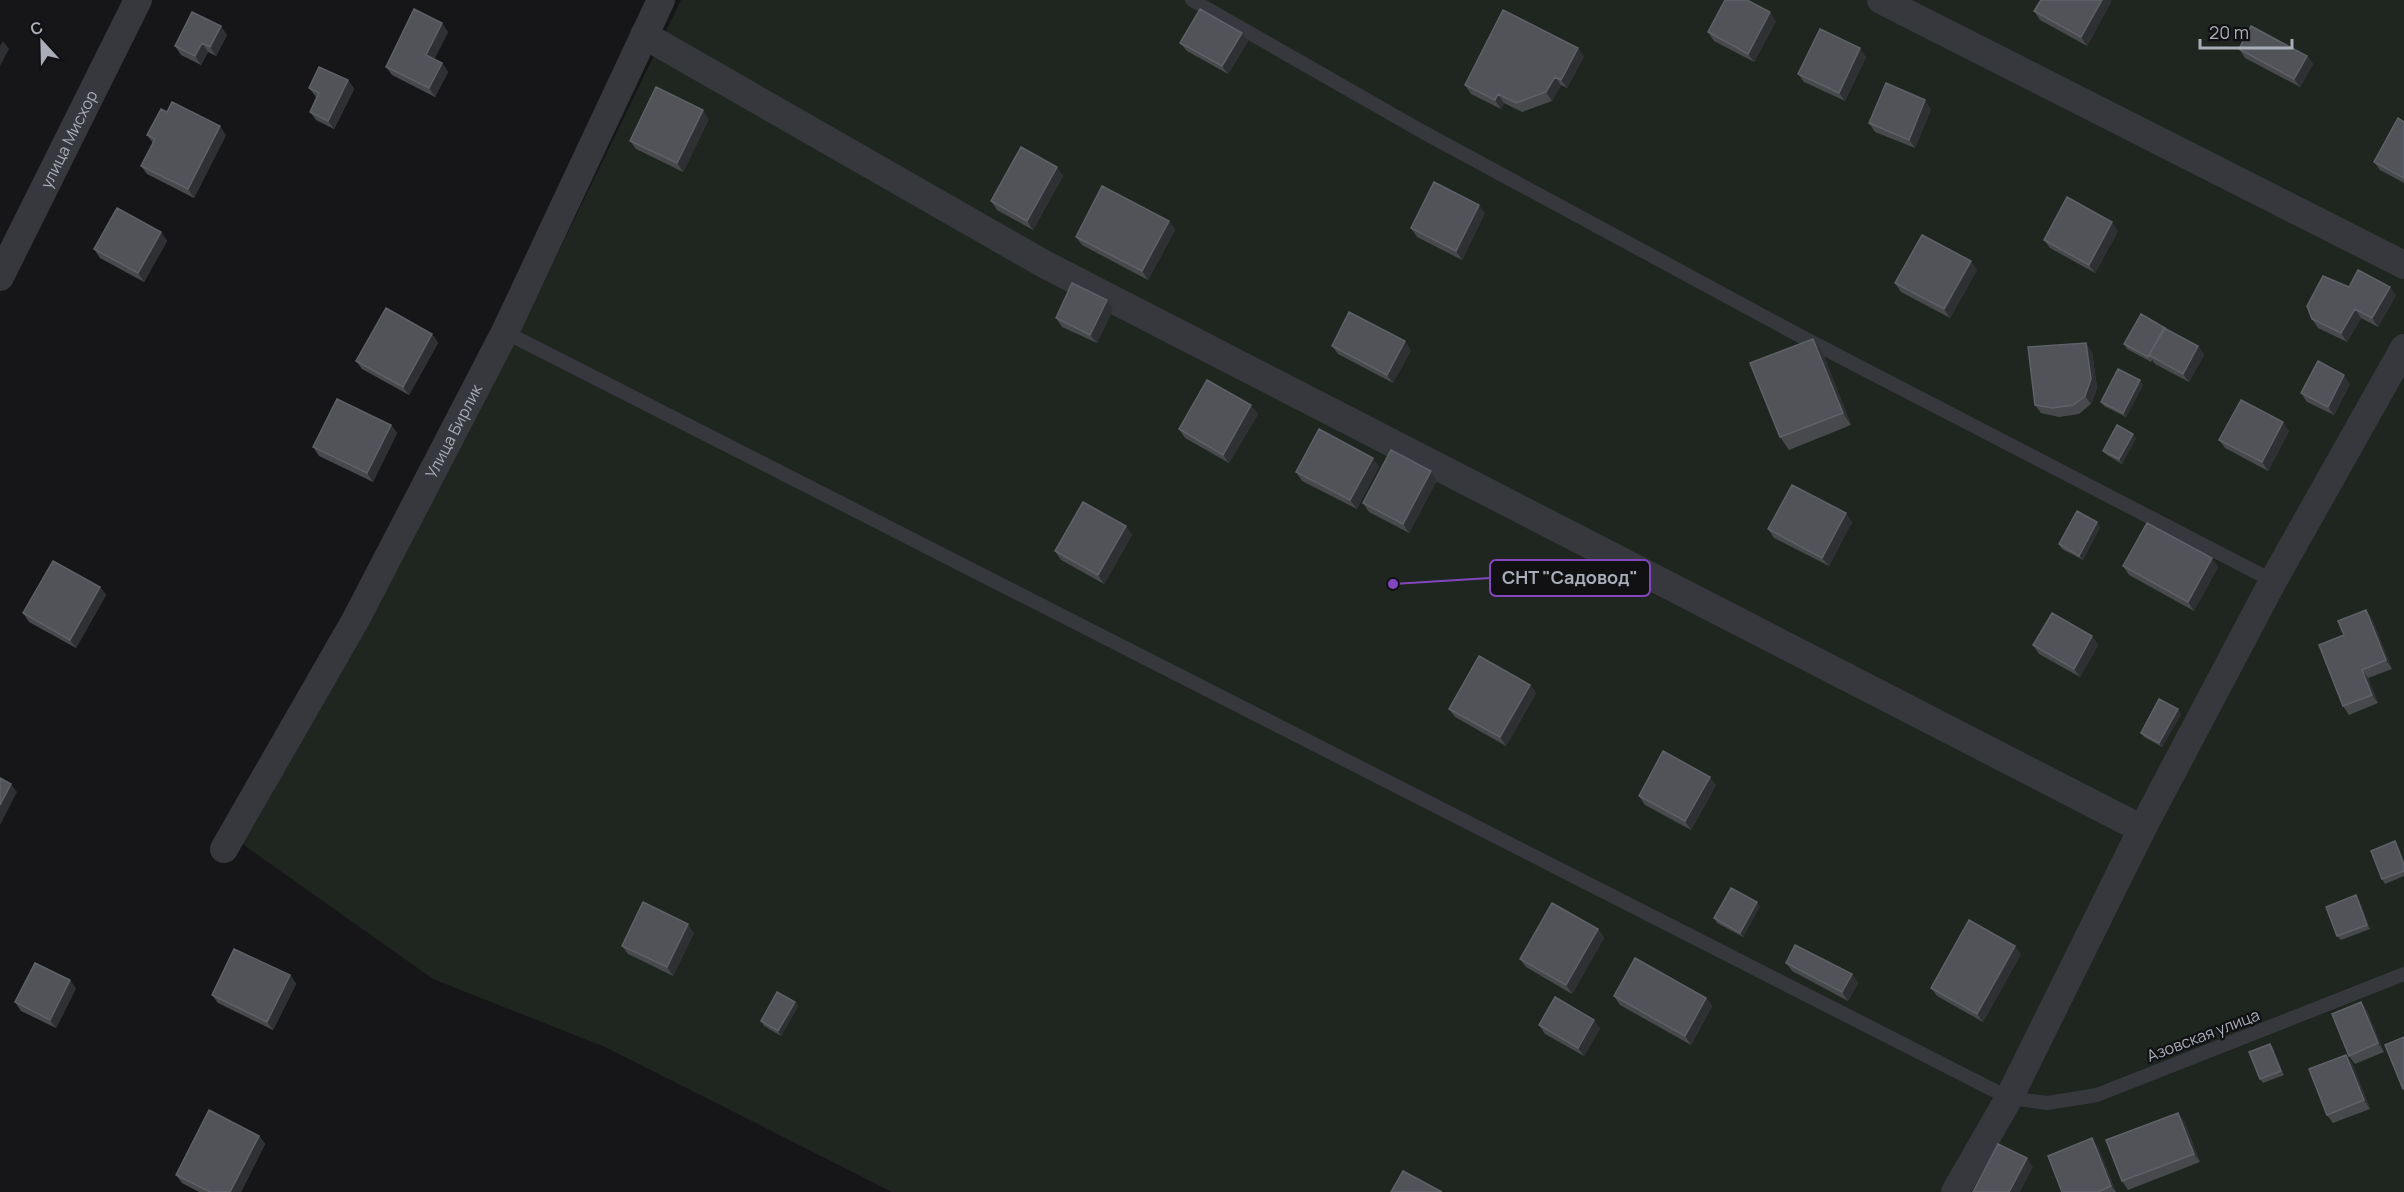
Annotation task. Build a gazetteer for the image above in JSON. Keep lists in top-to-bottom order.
{
  "streets": {
    "street": ["улица Мисхор", "Улица Бирлик"],
    "lane": ["Азовская улица"]
  },
  "crossings": [
    ["Улица Бирлик", "Азовская улица"]
  ],
  "places": ["СНТ \"Садовод\""],
  "scale_bar": "20 m",
  "north": "top"
}
